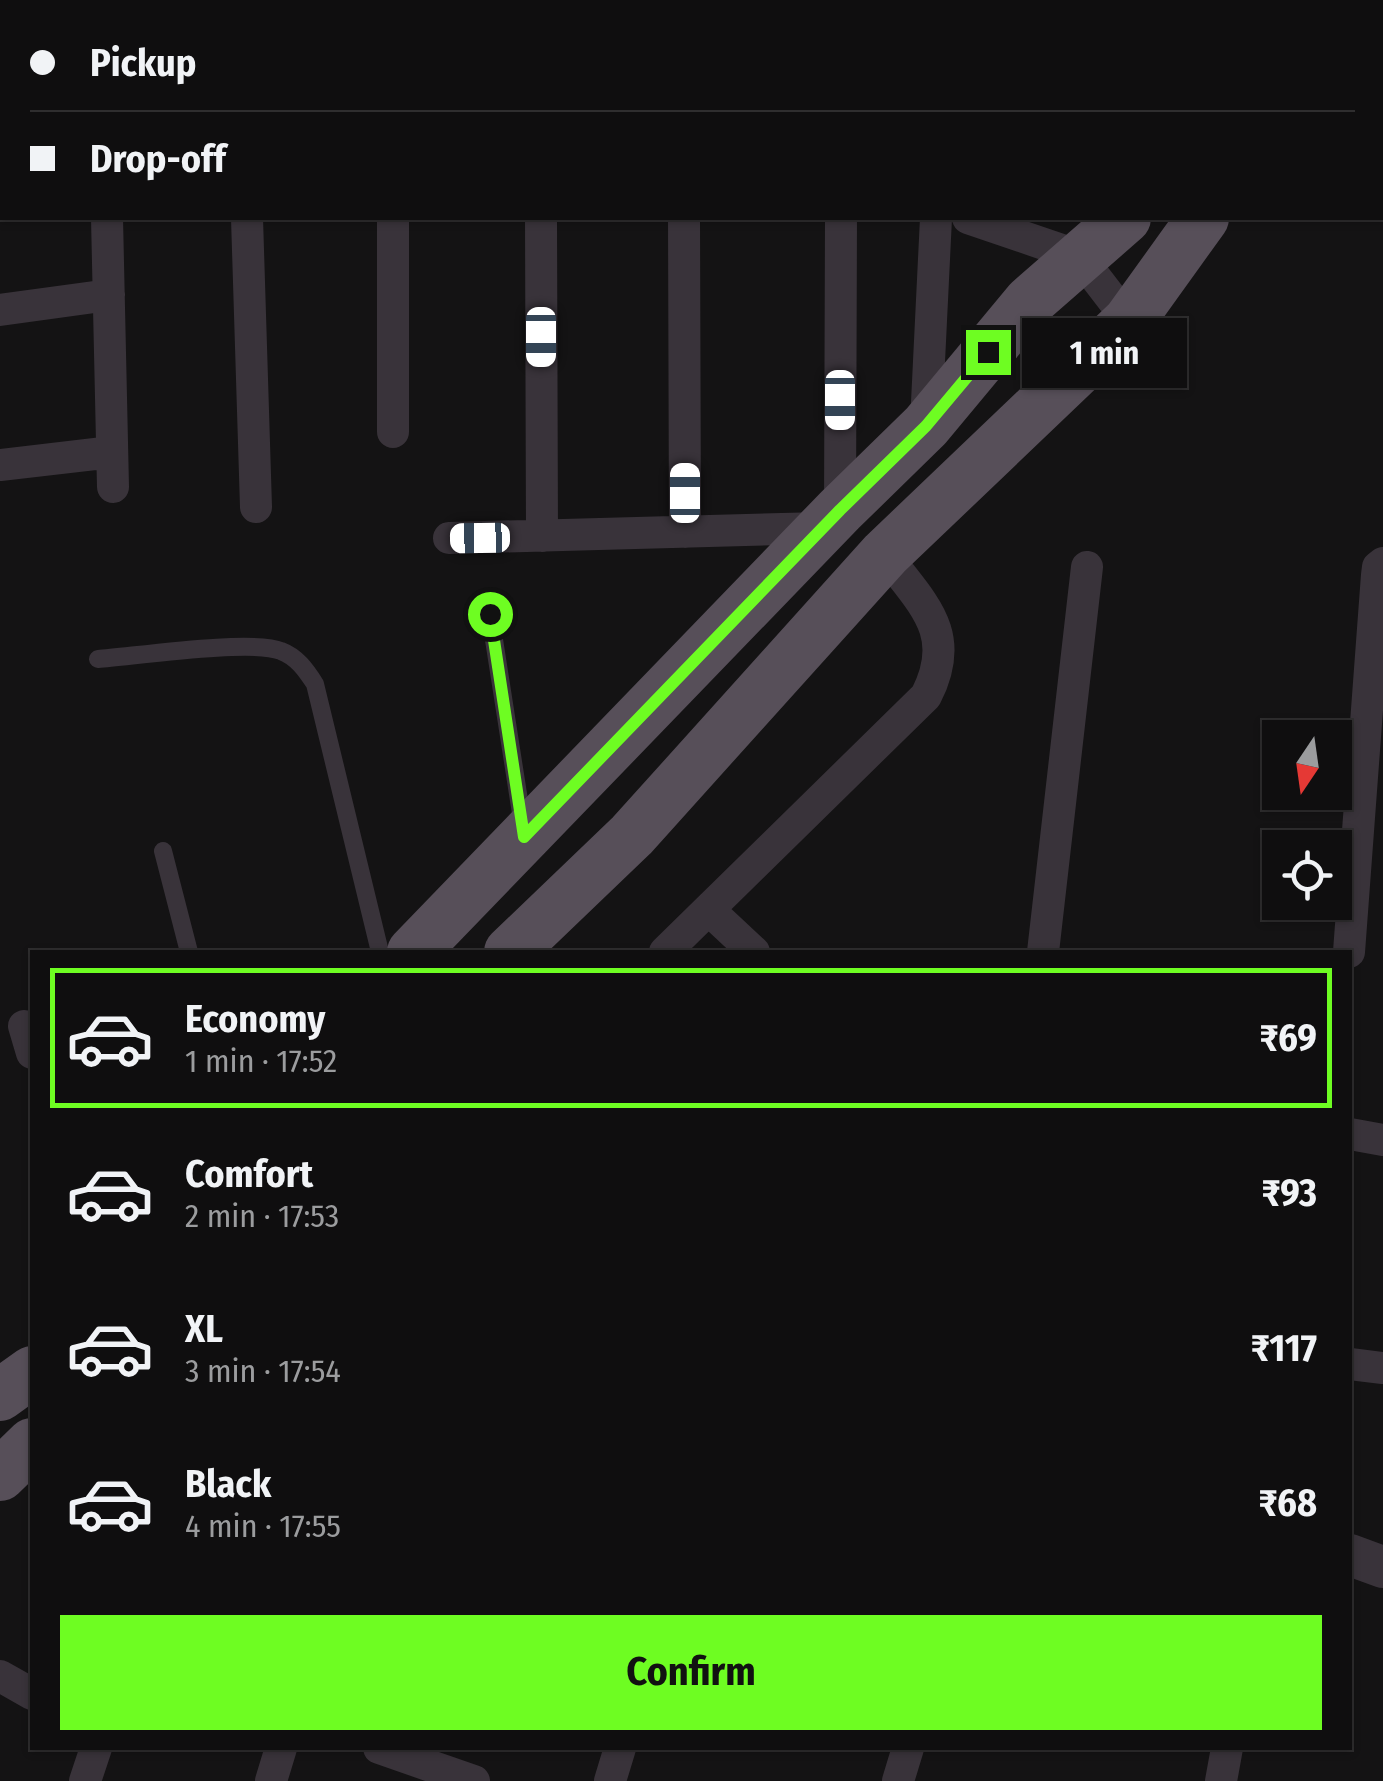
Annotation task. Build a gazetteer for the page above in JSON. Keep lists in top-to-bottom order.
{
  "north": "bottom",
  "page": {
    "banner": ["Pickup", "Drop-off"],
    "bubble": "1 min",
    "list": [
      {
        "name": "Economy",
        "note": "1 min · 17:52",
        "value": "₹69"
      },
      {
        "name": "Comfort",
        "note": "2 min · 17:53",
        "value": "₹93"
      },
      {
        "name": "XL",
        "note": "3 min · 17:54",
        "value": "₹117"
      },
      {
        "name": "Black",
        "note": "4 min · 17:55",
        "value": "₹68"
      }
    ],
    "buttons": "Confirm"
  }
}
